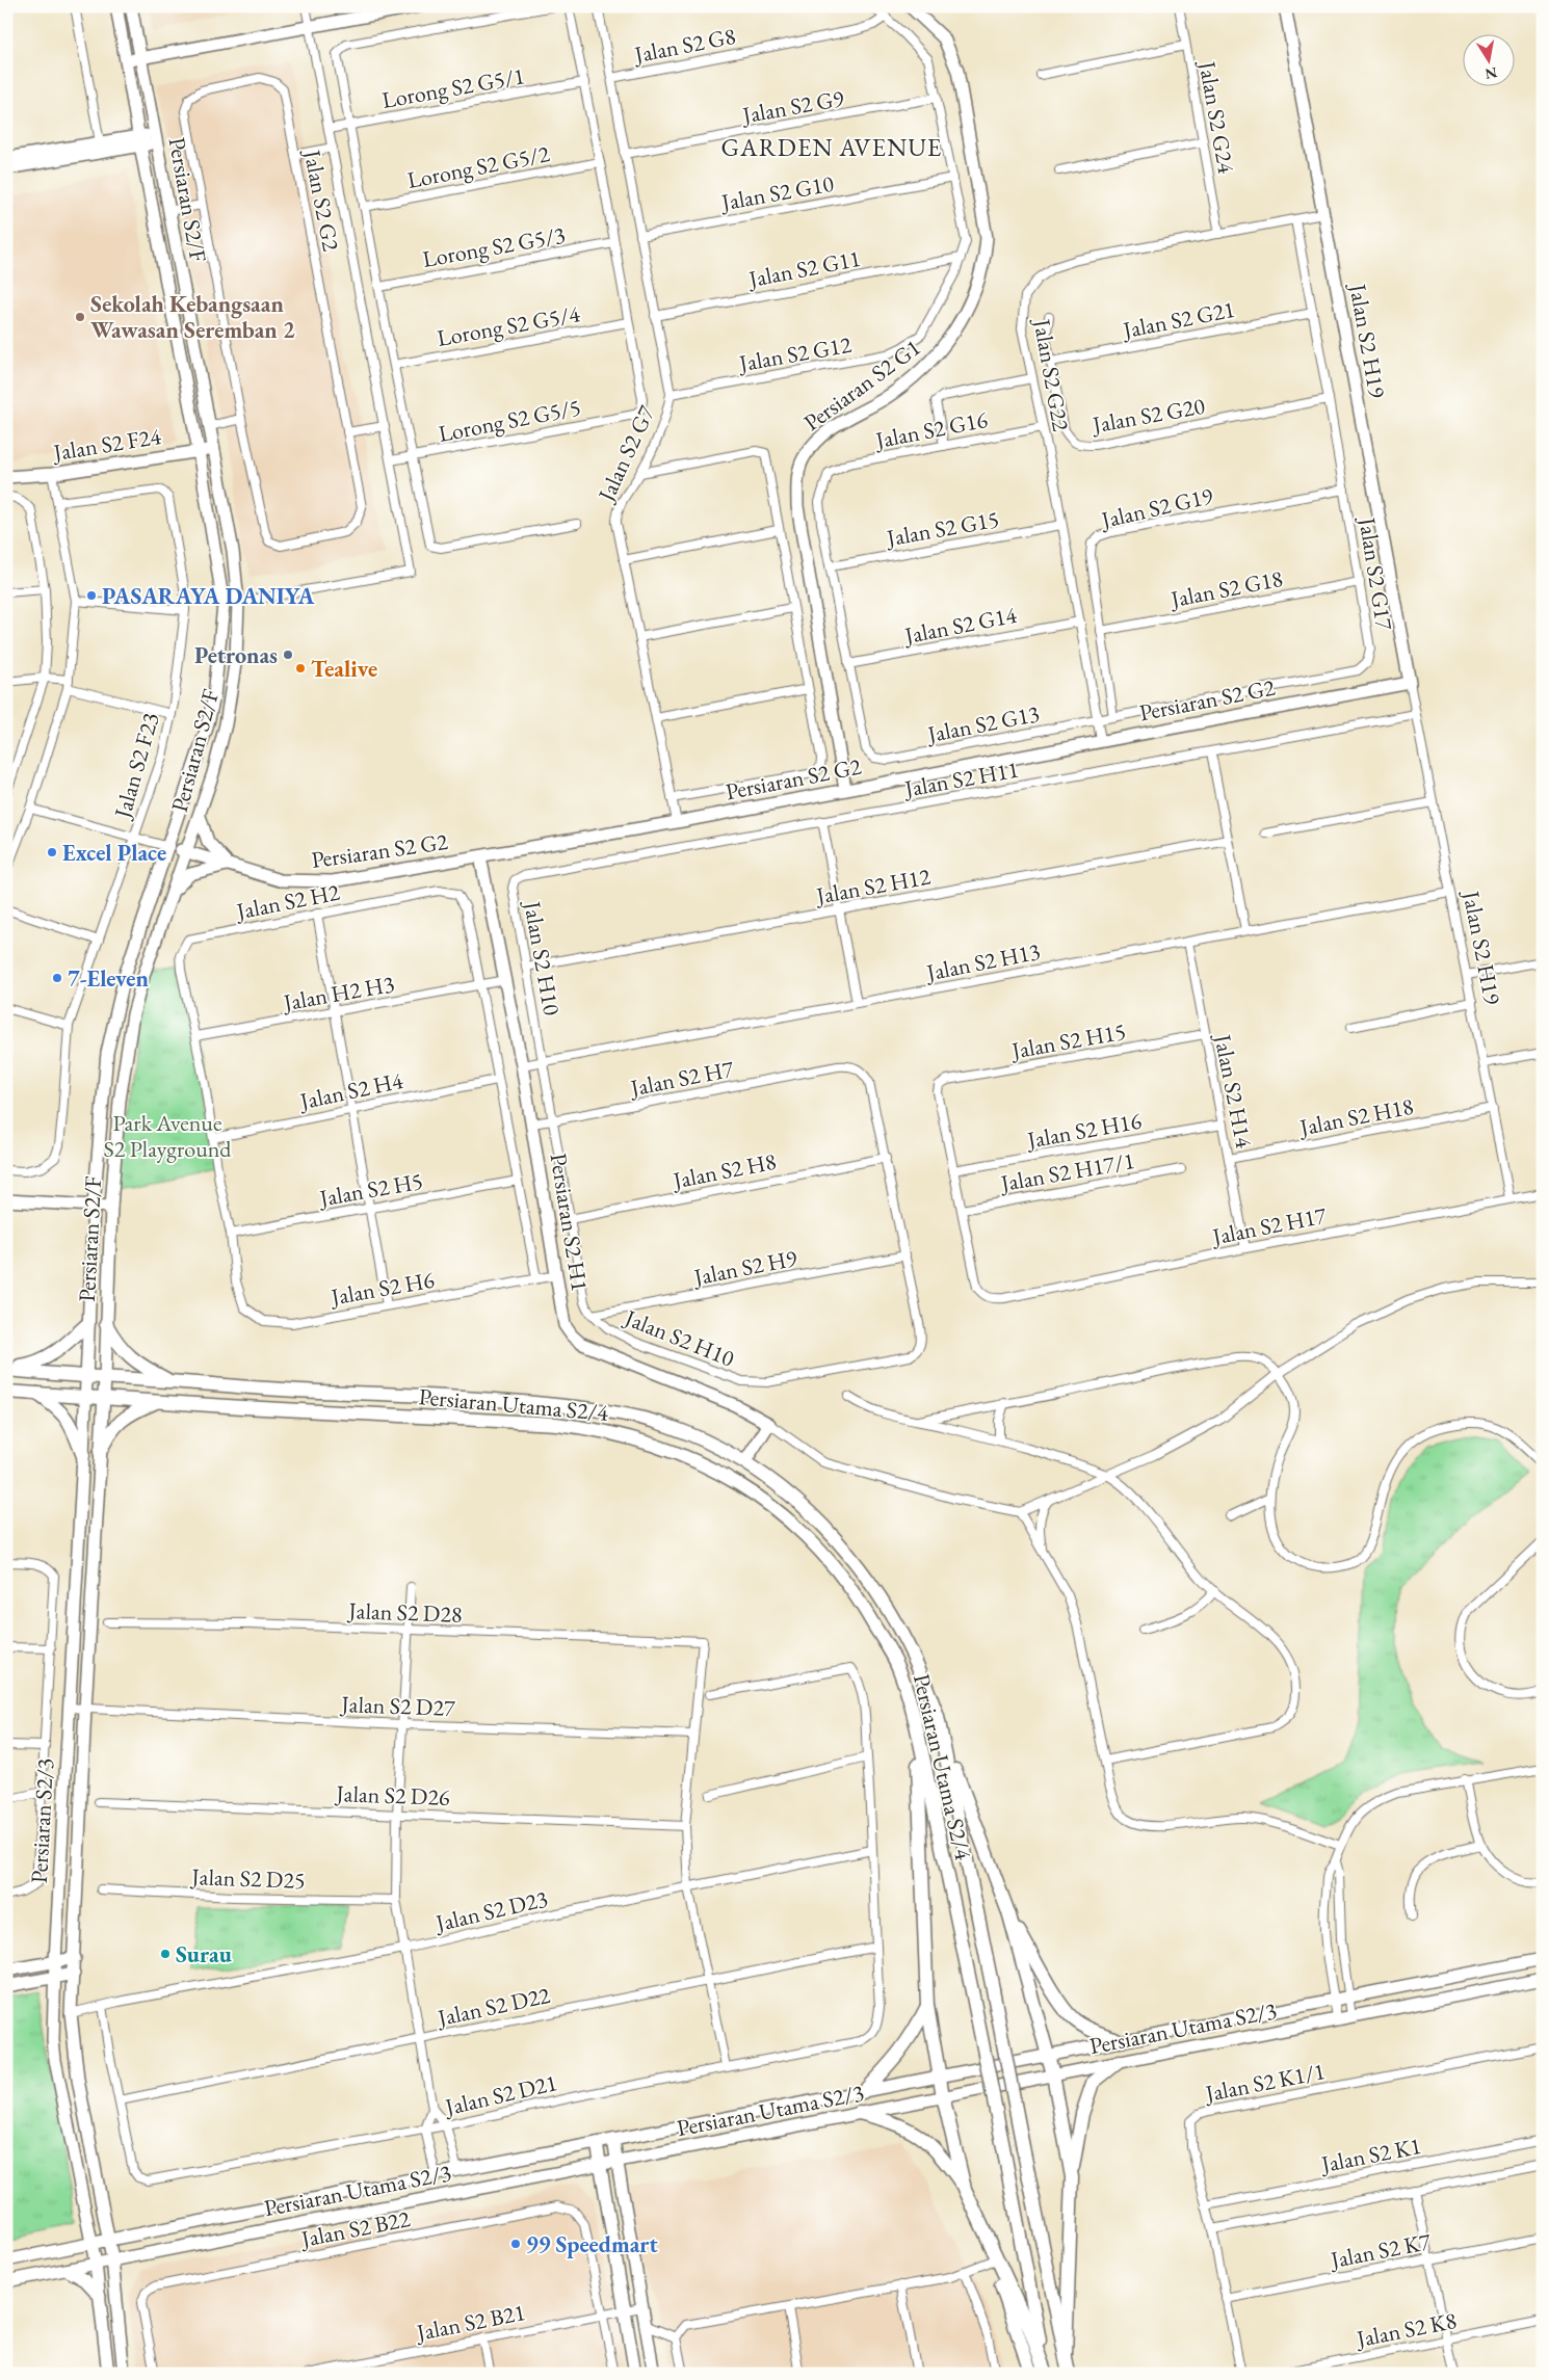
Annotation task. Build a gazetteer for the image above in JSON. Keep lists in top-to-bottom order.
{
  "streets": {
    "main road": [
      "Persiaran S2/F",
      "Jalan S2 H19",
      "Persiaran S2 G1",
      "Jalan S2 F24",
      "Persiaran S2 G2",
      "Persiaran S2 H1",
      "Persiaran Utama S2/4",
      "Persiaran S2/3",
      "Persiaran Utama S2/3"
    ],
    "street": [
      "Jalan S2 G8",
      "Lorong S2 G5/1",
      "Jalan S2 G9",
      "Jalan S2 G24",
      "Lorong S2 G5/2",
      "Jalan S2 G10",
      "Jalan S2 G2",
      "Lorong S2 G5/3",
      "Jalan S2 G11",
      "Jalan S2 G21",
      "Lorong S2 G5/4",
      "Jalan S2 G12",
      "Jalan S2 G22",
      "Jalan S2 G20",
      "Lorong S2 G5/5",
      "Jalan S2 G16",
      "Jalan S2 G7",
      "Jalan S2 G19",
      "Jalan S2 G15",
      "Jalan S2 G17",
      "Jalan S2 G18",
      "Jalan S2 G14",
      "Jalan S2 G13",
      "Jalan S2 F23",
      "Jalan S2 H11",
      "Jalan S2 H12",
      "Jalan S2 H2",
      "Jalan S2 H10",
      "Jalan S2 H13",
      "Jalan H2 H3",
      "Jalan S2 H15",
      "Jalan S2 H7",
      "Jalan S2 H4",
      "Jalan S2 H14",
      "Jalan S2 H18",
      "Jalan S2 H16",
      "Jalan S2 H8",
      "Jalan S2 H17/1",
      "Jalan S2 H5",
      "Jalan S2 H17",
      "Jalan S2 H9",
      "Jalan S2 H6",
      "Jalan S2 D28",
      "Jalan S2 D27",
      "Jalan S2 D26",
      "Jalan S2 D25",
      "Jalan S2 D23",
      "Jalan S2 D22",
      "Jalan S2 K1/1",
      "Jalan S2 D21",
      "Jalan S2 K1",
      "Jalan S2 B22",
      "Jalan S2 K7",
      "Jalan S2 B21",
      "Jalan S2 K8"
    ]
  },
  "crossings": [
    ["Jalan S2 G8", "Jalan S2 G7"],
    ["Jalan S2 G9", "Jalan S2 G7"],
    ["Jalan S2 G24", "Jalan S2 G22"],
    ["Jalan S2 G10", "Jalan S2 G7"],
    ["Persiaran S2/F", "Jalan S2 F24"],
    ["Persiaran S2/F", "Persiaran S2 G2"],
    ["Persiaran S2/F", "Persiaran Utama S2/4"],
    ["Persiaran S2/F", "Jalan S2 D27"],
    ["Persiaran S2/F", "Persiaran S2/3"],
    ["Persiaran S2/F", "Jalan S2 D23"],
    ["Persiaran S2/F", "Persiaran Utama S2/3"],
    ["Jalan S2 G11", "Jalan S2 G12"],
    ["Jalan S2 G11", "Jalan S2 G7"],
    ["Jalan S2 G21", "Jalan S2 G20"],
    ["Jalan S2 G21", "Jalan S2 G17"],
    ["Lorong S2 G5/4", "Lorong S2 G5/5"],
    ["Jalan S2 H19", "Jalan S2 G22"],
    ["Jalan S2 H19", "Persiaran S2 G2"],
    ["Jalan S2 H19", "Jalan S2 H11"],
    ["Jalan S2 H19", "Jalan S2 H13"],
    ["Jalan S2 H19", "Jalan S2 H18"],
    ["Jalan S2 H19", "Jalan S2 H17"],
    ["Jalan S2 G12", "Jalan S2 G7"],
    ["Jalan S2 G22", "Jalan S2 G16"],
    ["Jalan S2 G22", "Jalan S2 G15"],
    ["Jalan S2 G22", "Jalan S2 G17"],
    ["Jalan S2 G22", "Jalan S2 G14"],
    ["Jalan S2 G22", "Persiaran S2 G2"],
    ["Jalan S2 G22", "Jalan S2 G13"],
    ["Persiaran S2 G1", "Persiaran S2 G2"],
    ["Jalan S2 G20", "Jalan S2 G17"],
    ["Jalan S2 G16", "Jalan S2 G15"],
    ["Jalan S2 G7", "Persiaran S2 G2"],
    ["Jalan S2 G19", "Jalan S2 G17"],
    ["Jalan S2 G19", "Jalan S2 G18"],
    ["Jalan S2 G17", "Jalan S2 G18"],
    ["Jalan S2 G17", "Jalan S2 G13"],
    ["Jalan S2 G14", "Jalan S2 G13"],
    ["Persiaran S2 G2", "Persiaran S2 H1"],
    ["Jalan S2 H11", "Jalan S2 H10"],
    ["Jalan S2 H12", "Jalan S2 H10"],
    ["Jalan S2 H2", "Jalan H2 H3"],
    ["Jalan S2 H2", "Jalan S2 H6"],
    ["Jalan S2 H10", "Jalan S2 H13"],
    ["Jalan S2 H10", "Jalan S2 H7"],
    ["Jalan S2 H10", "Jalan S2 H8"],
    ["Jalan S2 H10", "Jalan S2 H9"],
    ["Jalan S2 H13", "Jalan S2 H14"],
    ["Jalan S2 H13", "Persiaran S2 H1"],
    ["Jalan H2 H3", "Persiaran S2 H1"],
    ["Jalan H2 H3", "Jalan S2 H6"],
    ["Jalan S2 H15", "Jalan S2 H14"],
    ["Jalan S2 H15", "Jalan S2 H16"],
    ["Jalan S2 H7", "Persiaran S2 H1"],
    ["Jalan S2 H4", "Jalan S2 H6"],
    ["Jalan S2 H14", "Jalan S2 H18"],
    ["Jalan S2 H14", "Jalan S2 H16"],
    ["Jalan S2 H14", "Jalan S2 H17"],
    ["Jalan S2 H17/1", "Jalan S2 H17"],
    ["Jalan S2 H5", "Jalan S2 H6"],
    ["Persiaran S2 H1", "Jalan S2 H6"],
    ["Persiaran Utama S2/4", "Persiaran S2/3"],
    ["Jalan S2 D28", "Jalan S2 D27"],
    ["Jalan S2 D27", "Persiaran S2/3"],
    ["Persiaran S2/3", "Persiaran Utama S2/3"],
    ["Jalan S2 D22", "Jalan S2 D21"],
    ["Jalan S2 K1/1", "Jalan S2 K1"],
    ["Jalan S2 K1/1", "Jalan S2 K7"],
    ["Jalan S2 B22", "Jalan S2 B21"]
  ],
  "districts": ["GARDEN AVENUE"],
  "parks": ["Park Avenue S2 Playground"],
  "places": [
    "Sekolah Kebangsaan Wawasan Seremban 2",
    "PASARAYA DANIYA",
    "Petronas",
    "Tealive",
    "Excel Place",
    "7-Eleven",
    "Surau",
    "99 Speedmart"
  ],
  "north": "bottom"
}
